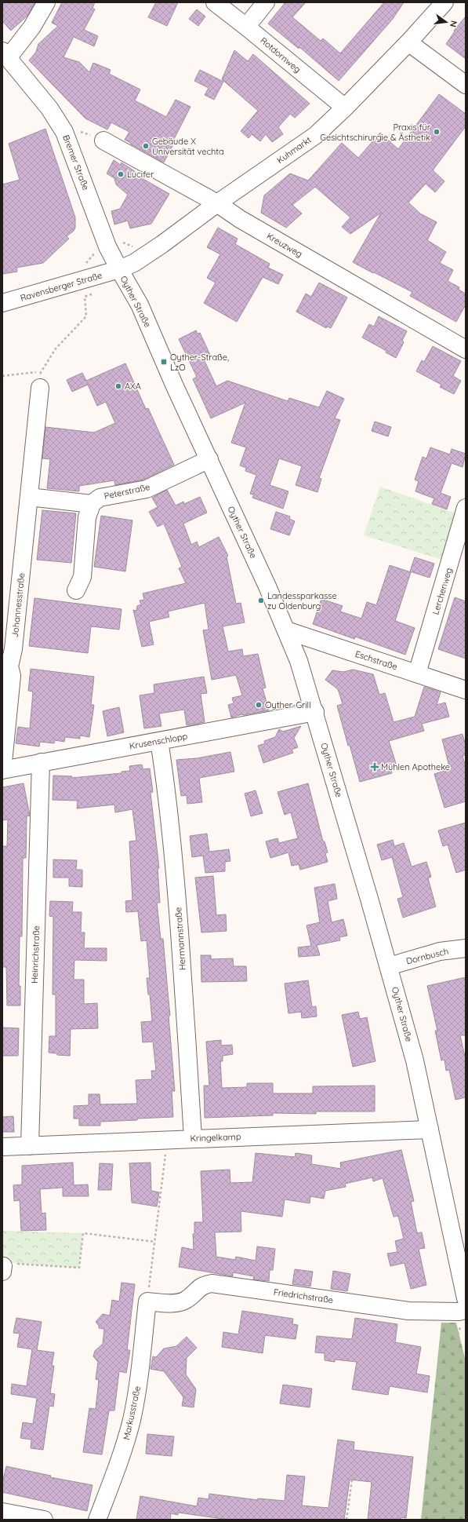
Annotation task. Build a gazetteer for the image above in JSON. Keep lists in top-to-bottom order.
{
  "streets": {
    "street": [
      "Rotdornweg",
      "Kuhmarkt",
      "Bremer Straße",
      "Kreuzweg",
      "Ravensberger Straße",
      "Oyther Straße",
      "Peterstraße",
      "Lerchenweg",
      "Johannesstraße",
      "Eschstraße",
      "Krusenschlopp",
      "Hermannstraße",
      "Heinrichstraße",
      "Dornbusch",
      "Kringelkamp",
      "Friedrichstraße",
      "Markusstraße"
    ]
  },
  "crossings": [
    ["Rotdornweg", "Kuhmarkt"],
    ["Kuhmarkt", "Bremer Straße"],
    ["Kuhmarkt", "Kreuzweg"],
    ["Kuhmarkt", "Ravensberger Straße"],
    ["Kuhmarkt", "Oyther Straße"],
    ["Bremer Straße", "Ravensberger Straße"],
    ["Bremer Straße", "Oyther Straße"],
    ["Ravensberger Straße", "Oyther Straße"],
    ["Oyther Straße", "Peterstraße"],
    ["Oyther Straße", "Eschstraße"],
    ["Oyther Straße", "Krusenschlopp"],
    ["Oyther Straße", "Dornbusch"],
    ["Oyther Straße", "Kringelkamp"],
    ["Oyther Straße", "Friedrichstraße"],
    ["Lerchenweg", "Eschstraße"],
    ["Johannesstraße", "Krusenschlopp"],
    ["Krusenschlopp", "Hermannstraße"],
    ["Krusenschlopp", "Heinrichstraße"],
    ["Hermannstraße", "Kringelkamp"],
    ["Heinrichstraße", "Kringelkamp"],
    ["Friedrichstraße", "Markusstraße"]
  ],
  "places": {
    "other": [
      "Praxis für Gesichtschirurgie & Ästhetik",
      "Gebäude X Universität vechta",
      "Lucifer",
      "AXA",
      "Landessparkasse zu Oldenburg",
      "Oyther-Grill"
    ],
    "transit": ["Oyther-Straße, LzO"],
    "health": ["Mühlen Apotheke"]
  },
  "north": "right"
}
